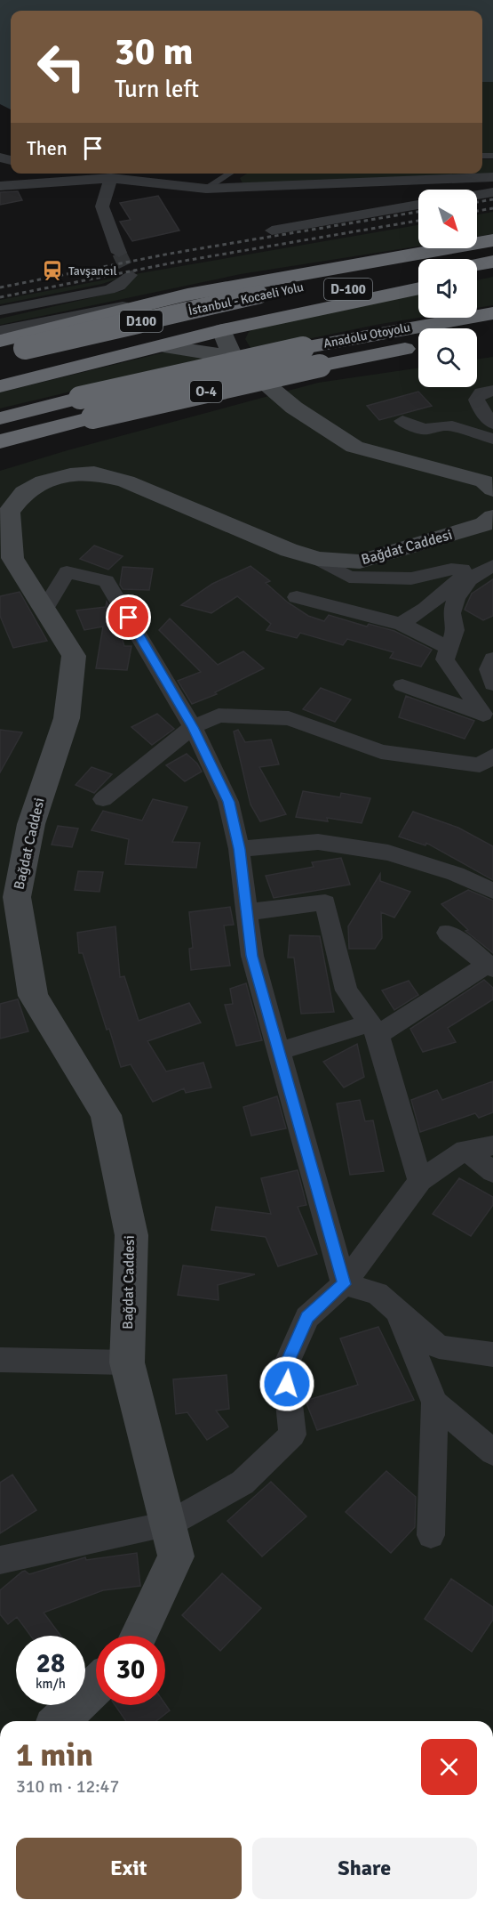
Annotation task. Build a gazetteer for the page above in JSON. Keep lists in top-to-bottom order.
{
  "streets": {
    "highway": [
      "D-100",
      "İstanbul - Kocaeli Yolu",
      "D100",
      "Anadolu Otoyolu",
      "O-4"
    ],
    "main road": ["Bağdat Caddesi"]
  },
  "crossings": [
    ["D-100", "İstanbul - Kocaeli Yolu"],
    ["D-100", "D100"],
    ["İstanbul - Kocaeli Yolu", "D100"]
  ],
  "places": {
    "station": ["Tavşancıl"]
  },
  "north": "bottom right",
  "page": {
    "turn": ["30 m", "Turn left"],
    "then": "Then",
    "speed": "28 km/h",
    "limit": "30",
    "heading": ["1 min", "310 m · 12:47"],
    "buttons": ["Exit", "Share"]
  }
}
